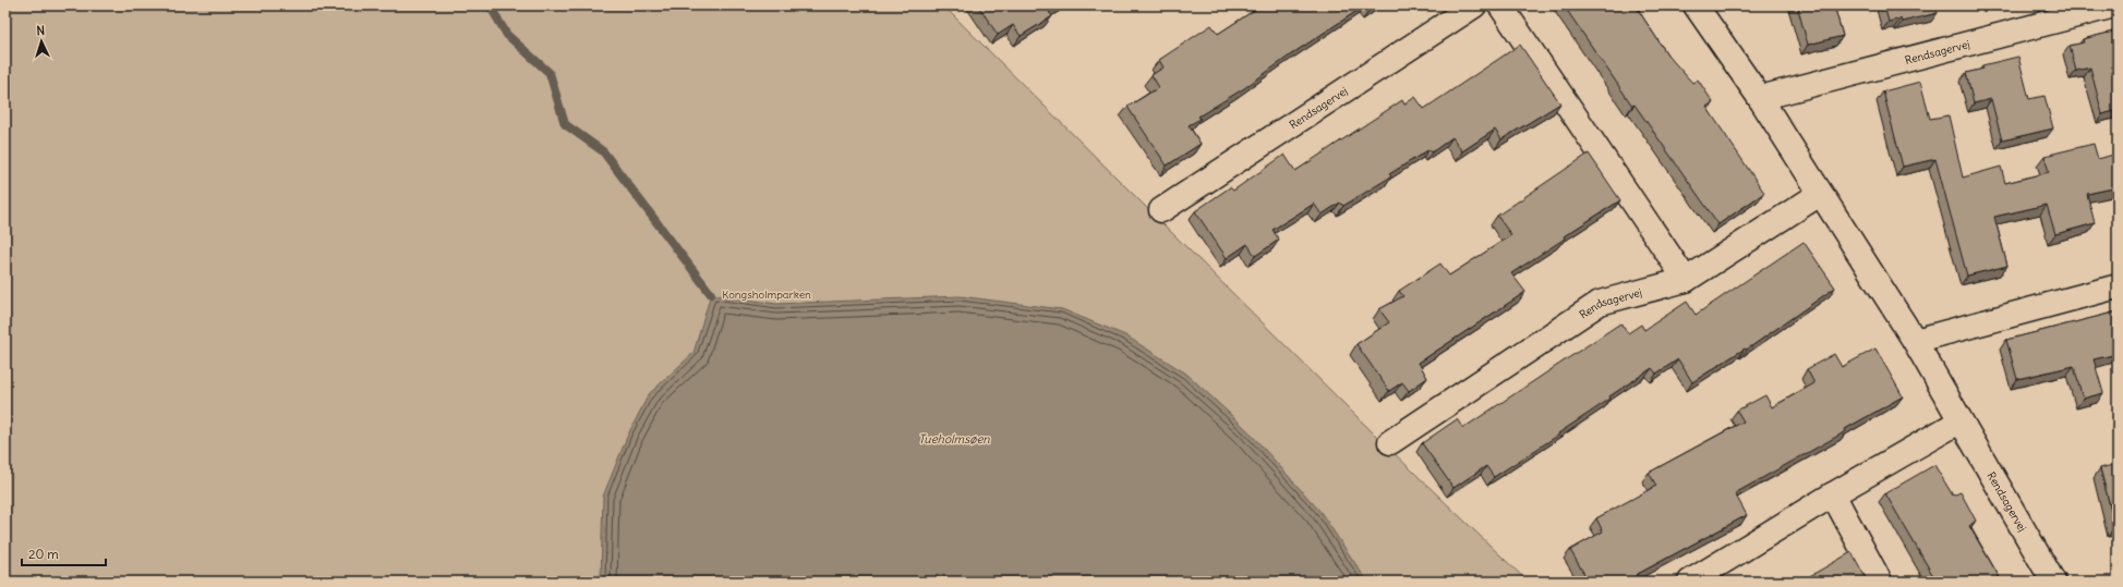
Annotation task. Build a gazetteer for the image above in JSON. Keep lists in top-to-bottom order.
{
  "streets": {
    "street": ["Rendsagervej"]
  },
  "water": ["Tueholmsøen"],
  "parks": ["Kongsholmparken"],
  "scale_bar": "20 m",
  "north": "top"
}
